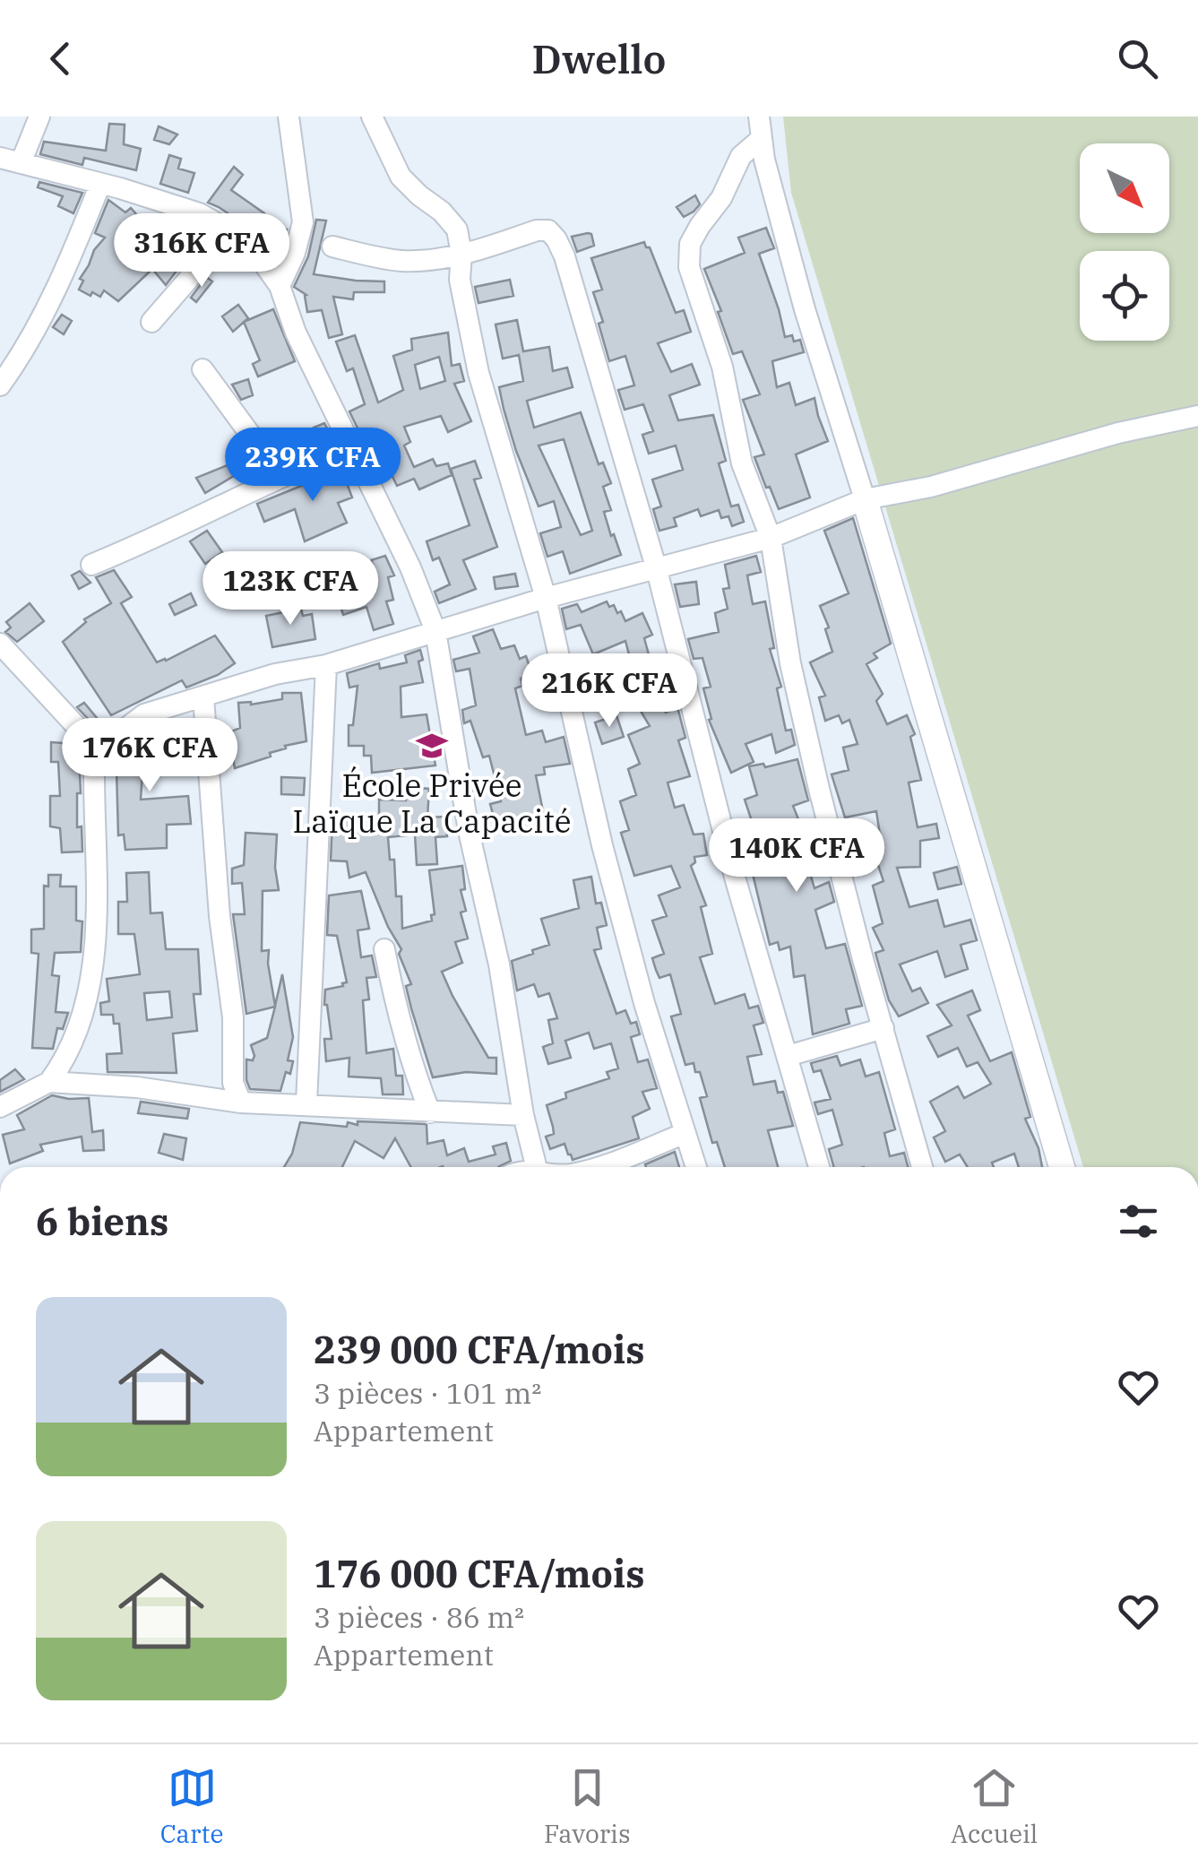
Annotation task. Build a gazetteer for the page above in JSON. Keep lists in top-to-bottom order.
{
  "places": {
    "school or university": ["École Privée Laïque La Capacité"]
  },
  "north": "bottom right",
  "page": {
    "header": "Dwello",
    "price": [
      "316K CFA",
      "239K CFA",
      "123K CFA",
      "216K CFA",
      "176K CFA",
      "140K CFA"
    ],
    "heading": "6 biens",
    "list": [
      {
        "name": "239 000 CFA/mois",
        "note": "3 pièces · 101 m² · Appartement"
      },
      {
        "name": "176 000 CFA/mois",
        "note": "3 pièces · 86 m² · Appartement"
      }
    ],
    "tabs": ["Carte", "Favoris", "Accueil"]
  }
}
